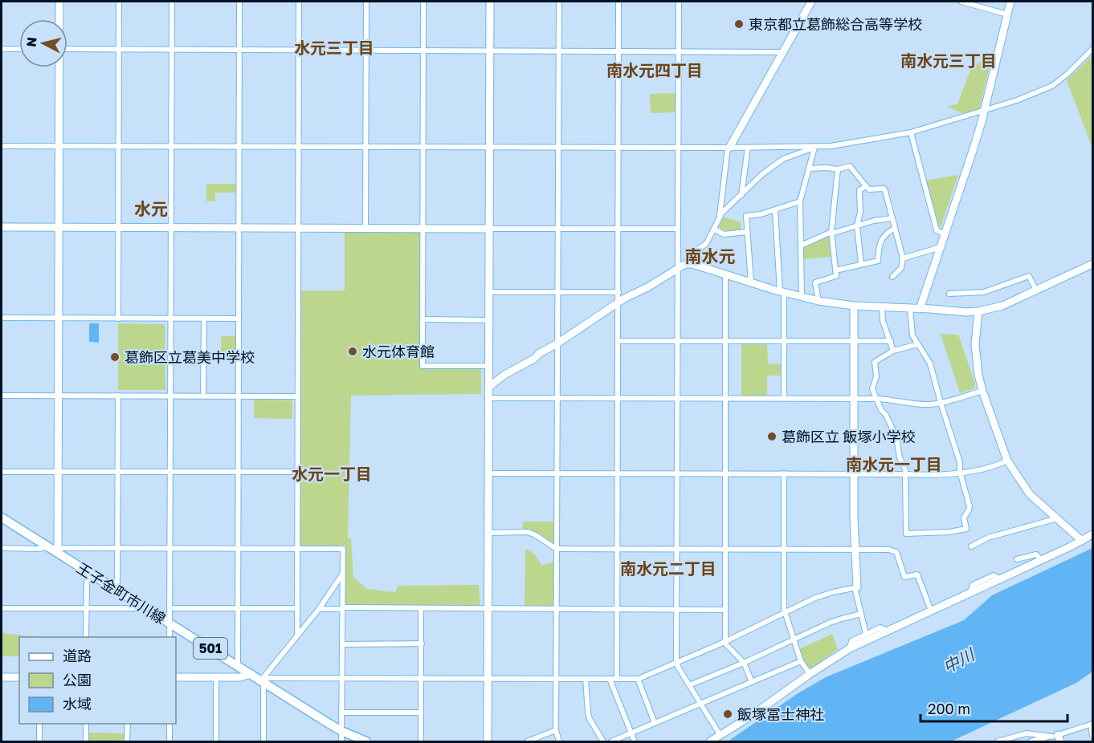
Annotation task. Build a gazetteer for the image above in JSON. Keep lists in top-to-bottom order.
{
  "streets": {
    "main road": ["王子金町市川線", "501"]
  },
  "districts": [
    "水元三丁目",
    "南水元三丁目",
    "南水元四丁目",
    "水元",
    "南水元",
    "南水元一丁目",
    "水元一丁目",
    "南水元二丁目"
  ],
  "water": ["中川"],
  "places": [
    "東京都立葛飾総合高等学校",
    "水元体育館",
    "葛飾区立葛美中学校",
    "葛飾区立 飯塚小学校",
    "飯塚冨士神社"
  ],
  "legend": ["道路", "公園", "水域"],
  "scale_bar": "200 m",
  "north": "left"
}
